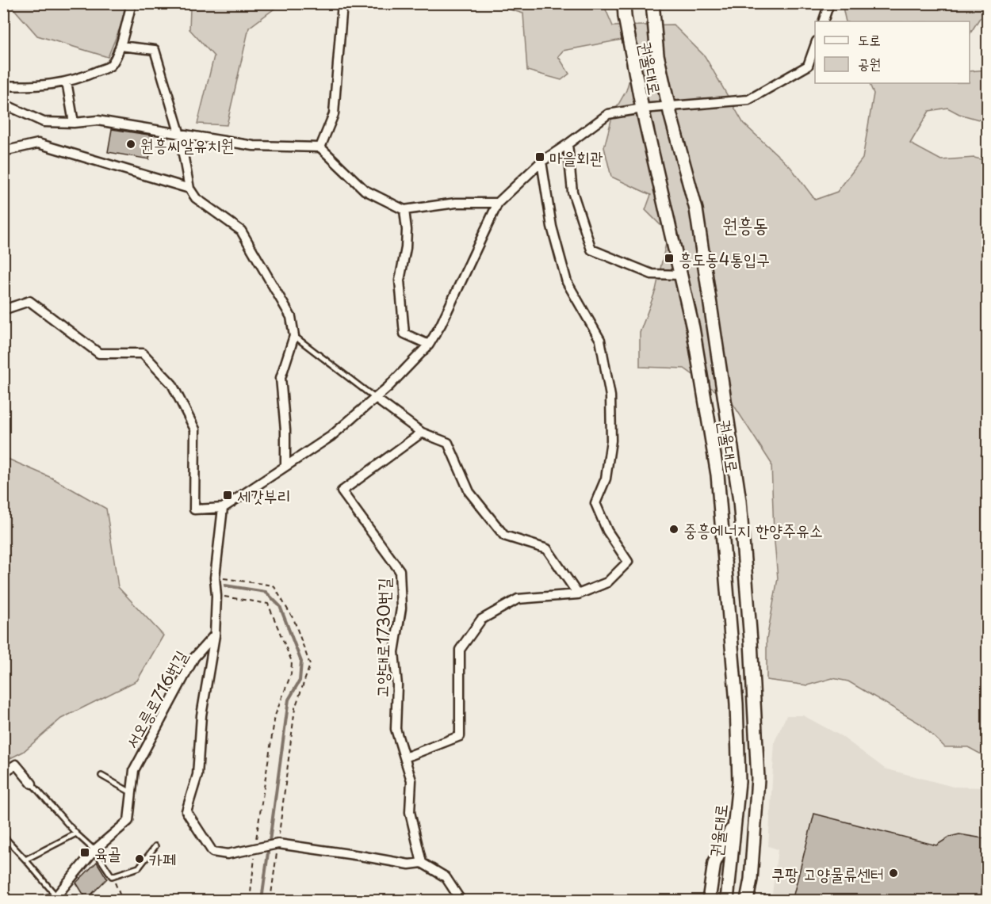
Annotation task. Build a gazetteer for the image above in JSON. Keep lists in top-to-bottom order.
{
  "streets": {
    "main road": ["권율대로"],
    "street": ["고양대로1730번길", "서오릉로716번길"]
  },
  "districts": ["원흥동"],
  "places": {
    "other": [
      "원흥씨알유치원",
      "중흥에너지 한양주유소",
      "카페",
      "쿠팡 고양물류센터"
    ],
    "transit": [
      "마을회관",
      "흥도동4통입구",
      "세갓부리",
      "육골"
    ]
  },
  "legend": ["도로", "공원"]
}
